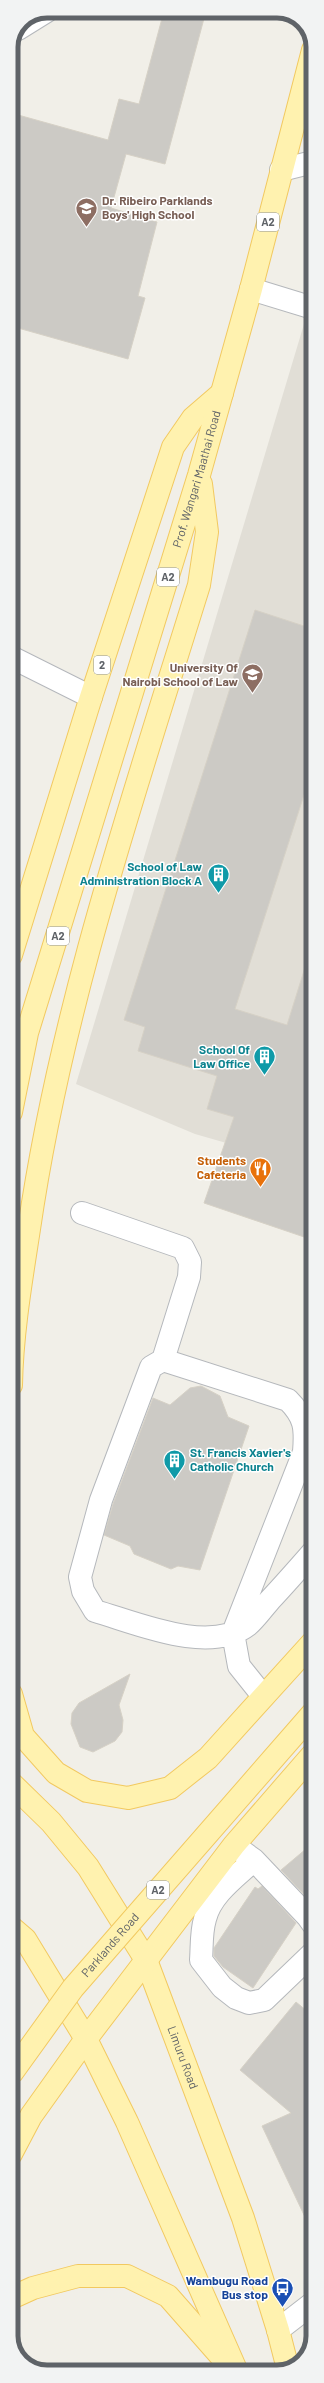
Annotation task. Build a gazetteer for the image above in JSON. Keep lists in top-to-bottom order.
{
  "streets": {
    "main road": [
      "A2",
      "Prof. Wangari Maathai Road",
      "2",
      "Parklands Road",
      "Limuru Road"
    ]
  },
  "crossings": [
    ["Prof. Wangari Maathai Road", "2"]
  ],
  "places": {
    "school or university": ["Dr. Ribeiro Parklands Boys' High School", "University Of Nairobi School of Law"],
    "building": ["School of Law Administration Block A", "School Of Law Office", "St. Francis Xavier's Catholic Church"],
    "restaurant": ["Students Cafeteria"],
    "bus stop": ["Wambugu Road Bus stop"]
  }
}
